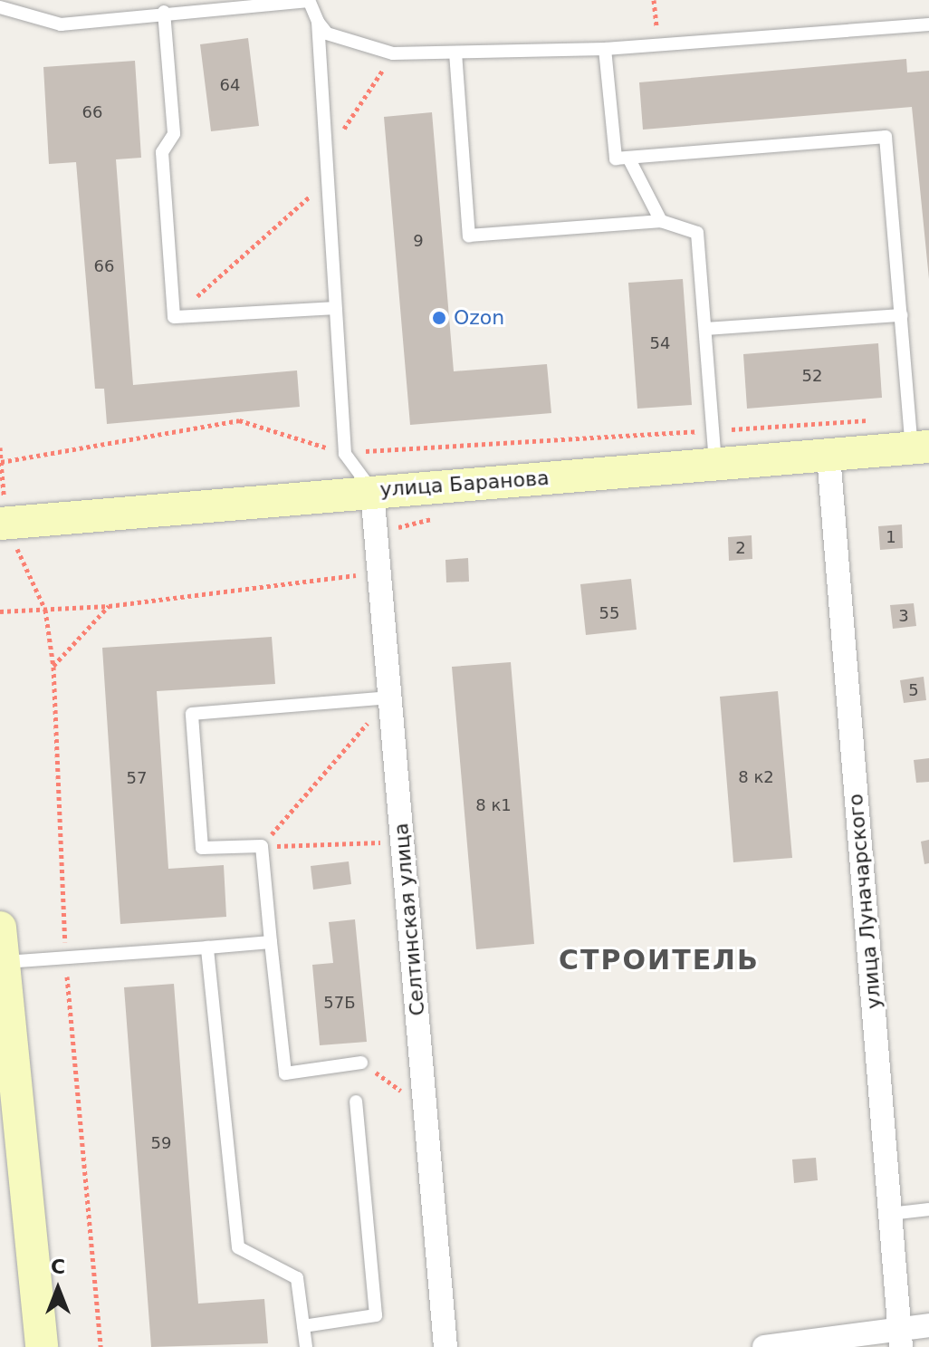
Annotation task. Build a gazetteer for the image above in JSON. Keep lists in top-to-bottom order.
{
  "streets": {
    "street": ["улица Баранова", "улица Луначарского", "Селтинская улица"]
  },
  "crossings": [
    ["улица Баранова", "улица Луначарского"],
    ["улица Баранова", "Селтинская улица"]
  ],
  "districts": ["СТРОИТЕЛЬ"],
  "places": ["Ozon"],
  "house_numbers": [
    "64",
    "66",
    "9",
    "66",
    "54",
    "52",
    "1",
    "2",
    "55",
    "3",
    "5",
    "8 к2",
    "57",
    "8 к1",
    "57Б",
    "59"
  ],
  "north": "top"
}
